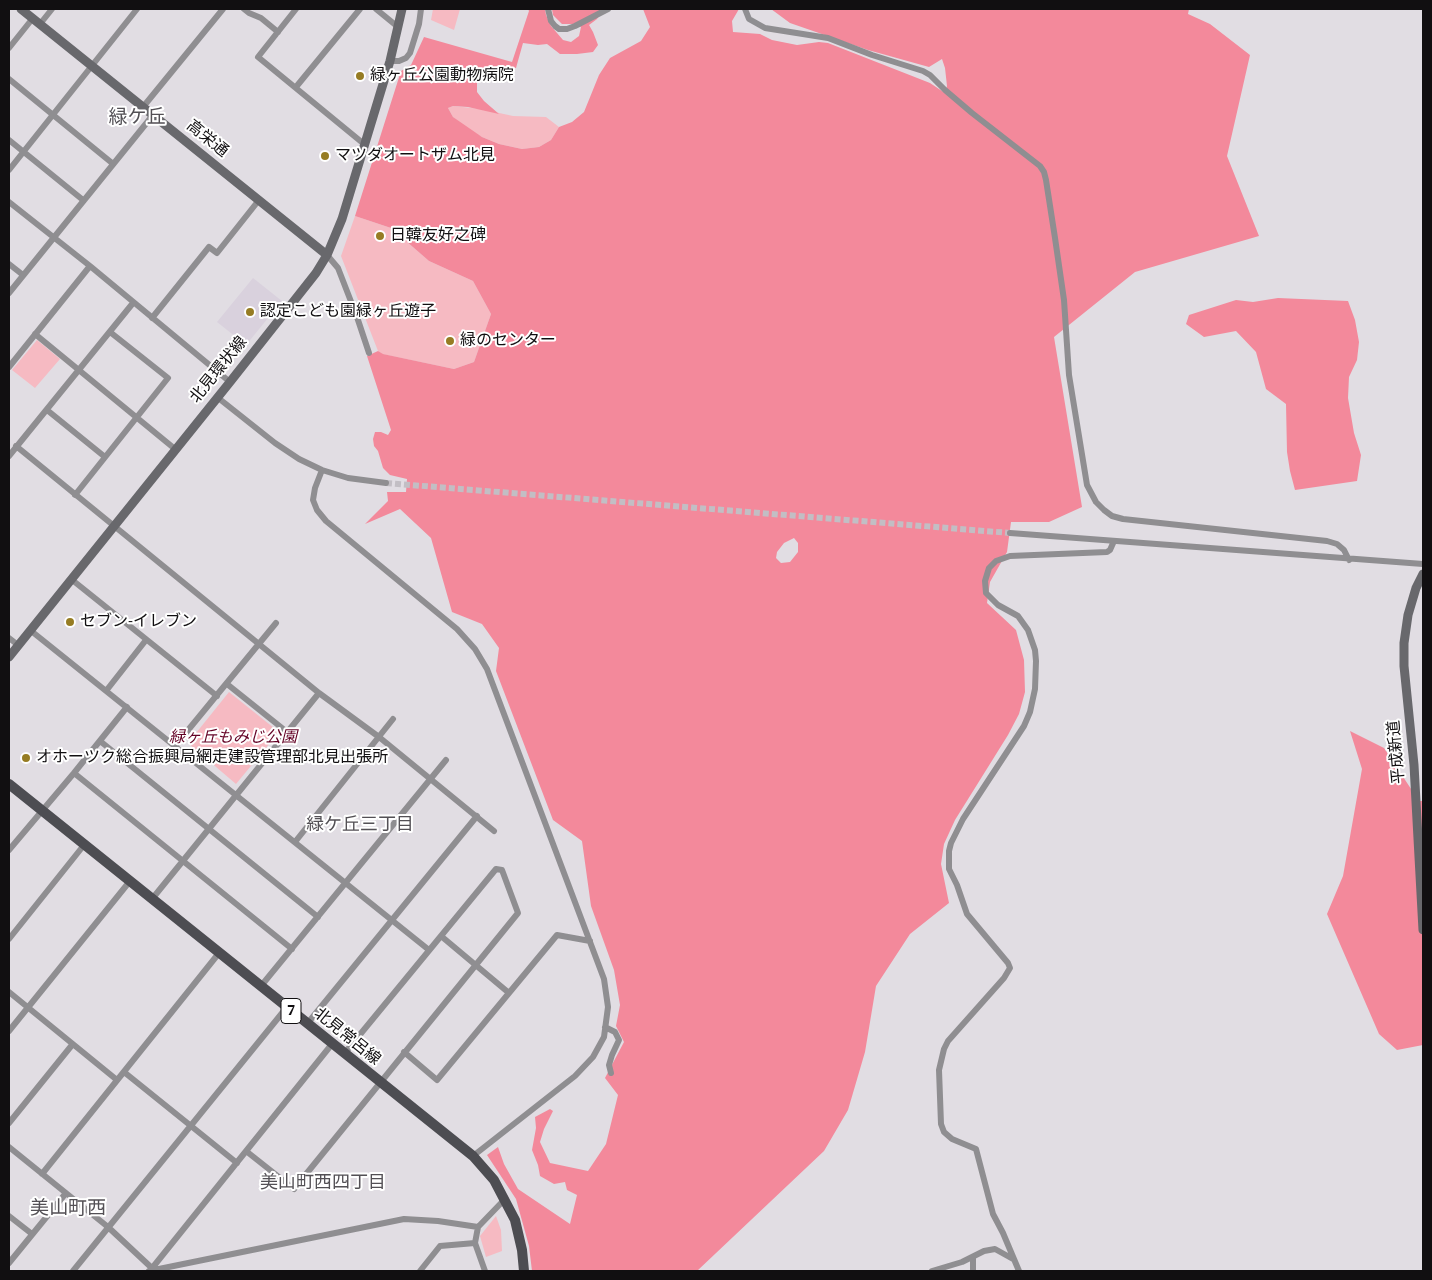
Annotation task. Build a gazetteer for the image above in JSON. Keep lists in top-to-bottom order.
{
  "streets": {
    "main road": [
      "高栄通",
      "北見環状線",
      "平成新道",
      "7",
      "北見常呂線"
    ]
  },
  "crossings": [
    ["高栄通", "北見環状線"]
  ],
  "districts": [
    "緑ケ丘",
    "緑ケ丘三丁目",
    "美山町西四丁目",
    "美山町西"
  ],
  "parks": ["緑ヶ丘もみじ公園"],
  "places": [
    "緑ヶ丘公園動物病院",
    "マツダオートザム北見",
    "日韓友好之碑",
    "認定こども園緑ヶ丘遊子",
    "緑のセンター",
    "セブン-イレブン",
    "オホーツク総合振興局網走建設管理部北見出張所"
  ]
}
